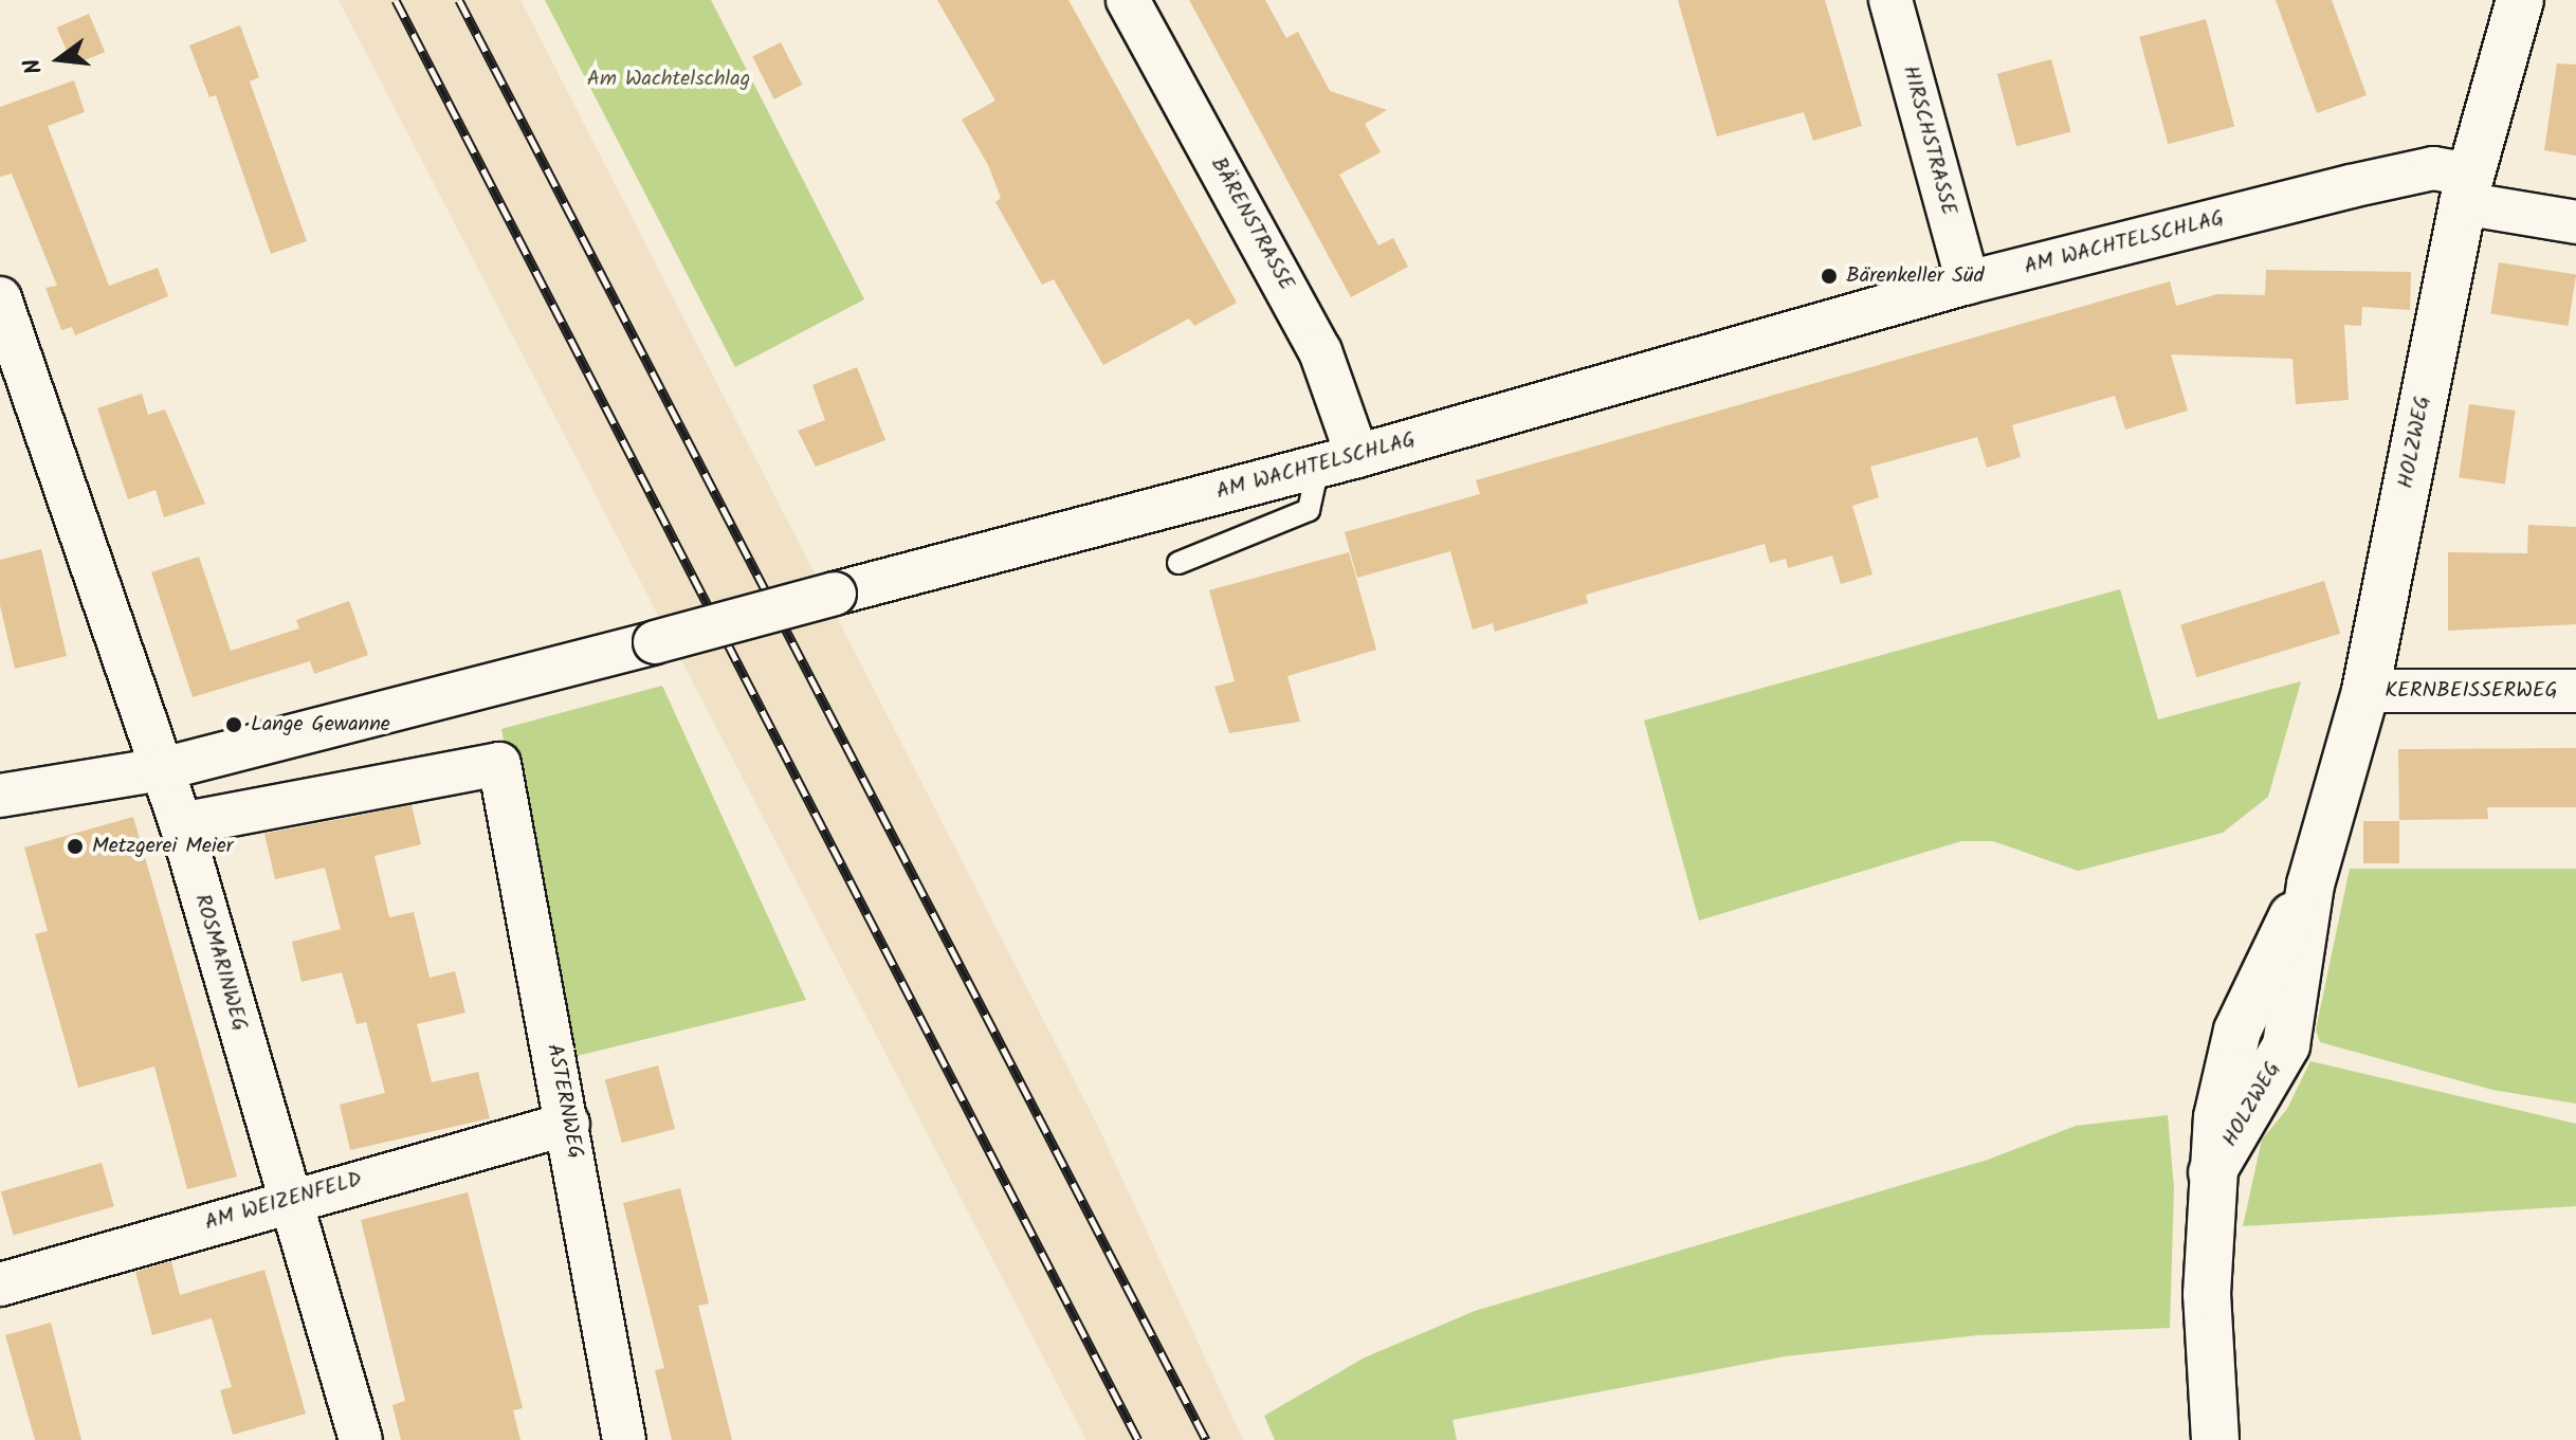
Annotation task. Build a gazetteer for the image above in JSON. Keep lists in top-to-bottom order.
{
  "streets": {
    "street": [
      "HIRSCHSTRASSE",
      "BÄRENSTRASSE",
      "AM WACHTELSCHLAG",
      "HOLZWEG",
      "KERNBEISSERWEG",
      "ROSMARINWEG",
      "ASTERNWEG",
      "AM WEIZENFELD"
    ]
  },
  "crossings": [
    ["HIRSCHSTRASSE", "AM WACHTELSCHLAG"],
    ["BÄRENSTRASSE", "AM WACHTELSCHLAG"],
    ["AM WACHTELSCHLAG", "HOLZWEG"],
    ["AM WACHTELSCHLAG", "ROSMARINWEG"],
    ["HOLZWEG", "KERNBEISSERWEG"],
    ["ROSMARINWEG", "ASTERNWEG"],
    ["ROSMARINWEG", "AM WEIZENFELD"],
    ["ASTERNWEG", "AM WEIZENFELD"]
  ],
  "parks": ["Am Wachtelschlag"],
  "places": ["Bärenkeller Süd", "Lange Gewanne", "Metzgerei Meier"],
  "north": "left"
}
